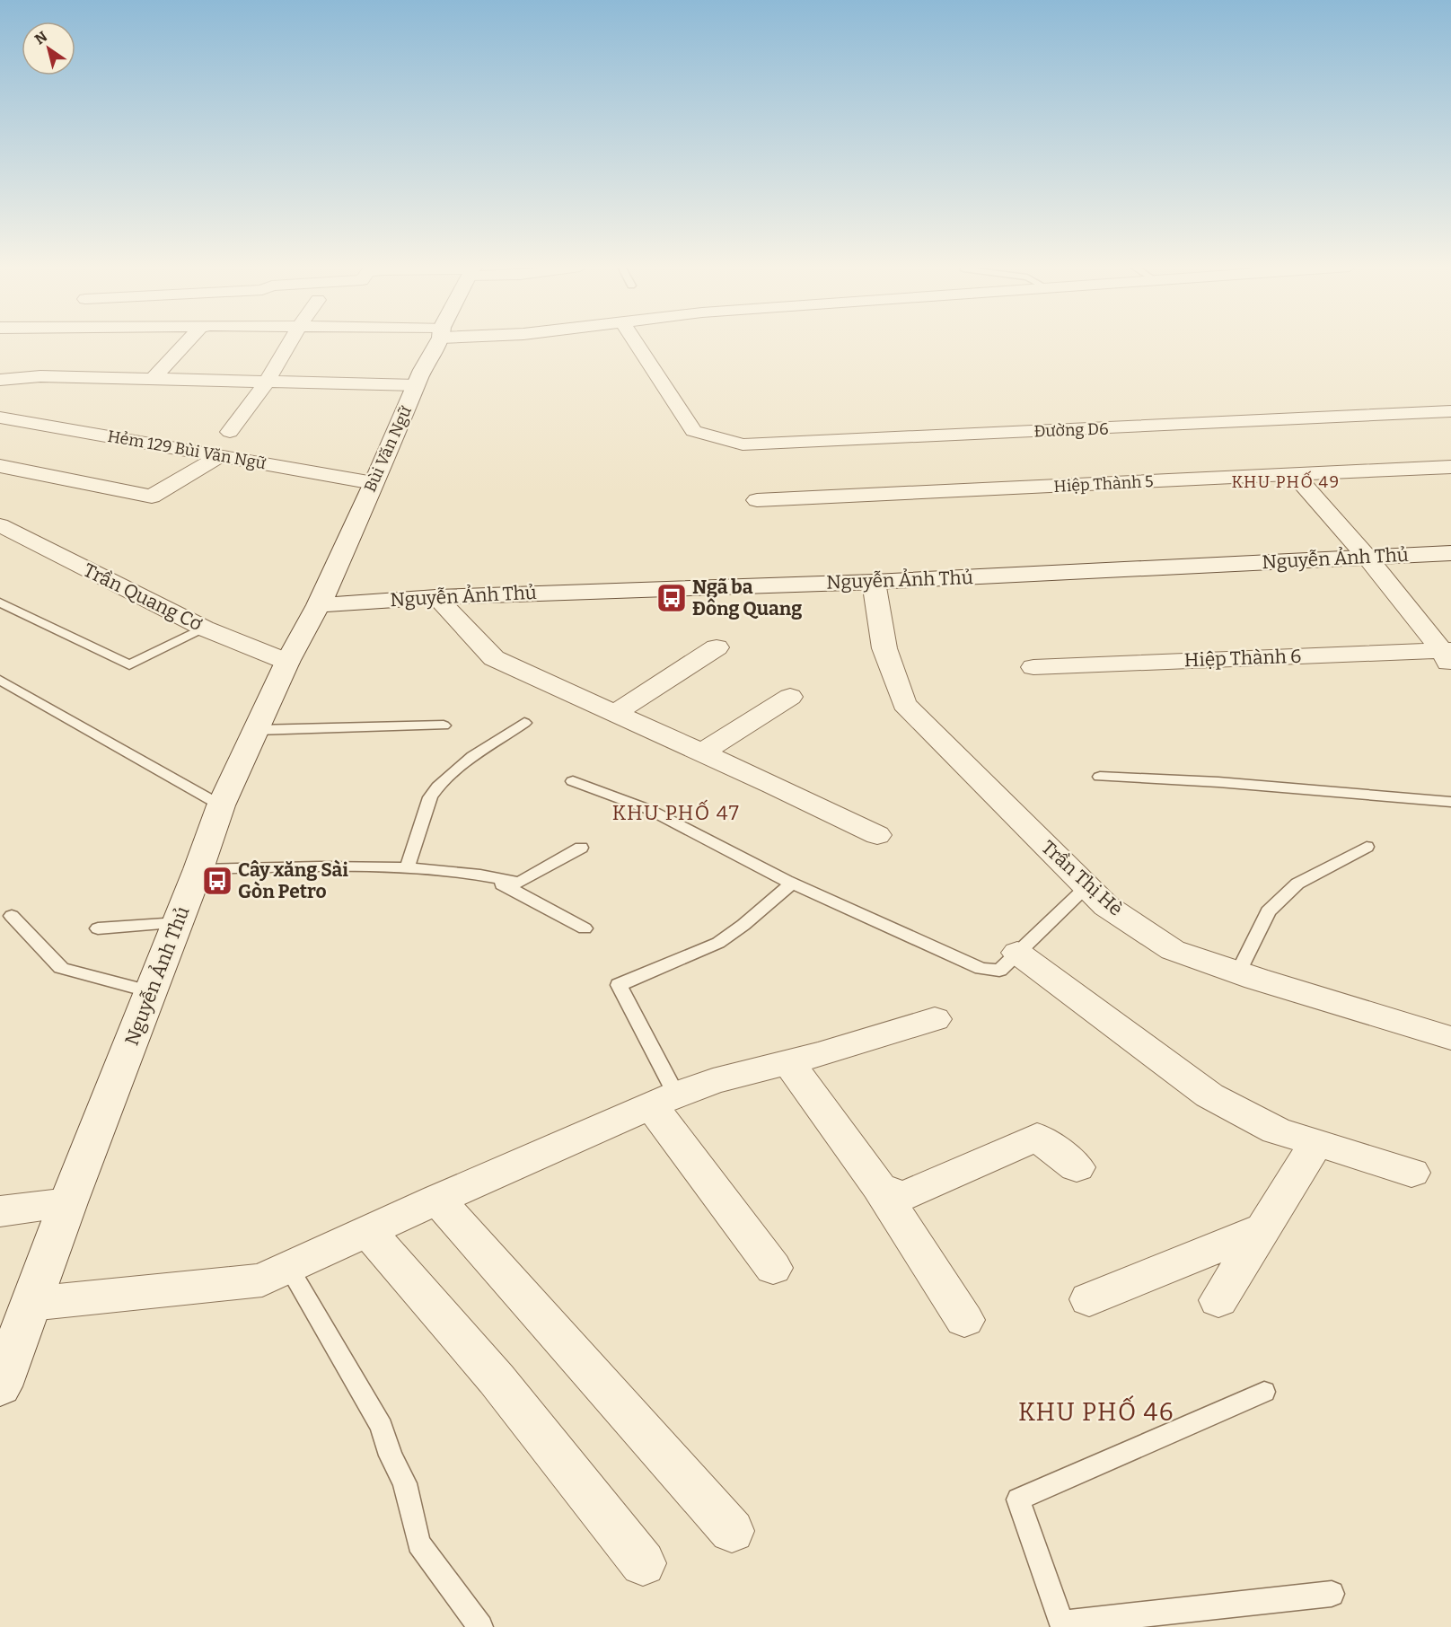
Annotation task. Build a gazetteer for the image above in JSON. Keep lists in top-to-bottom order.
{
  "streets": {
    "main road": ["Bùi Văn Ngữ", "Nguyễn Ảnh Thủ"],
    "street": [
      "Đường D6",
      "Hẻm 129 Bùi Văn Ngữ",
      "Hiệp Thành 5",
      "Trần Quang Cơ",
      "Hiệp Thành 6",
      "Trần Thị Hè"
    ]
  },
  "crossings": [
    ["Bùi Văn Ngữ", "Hẻm 129 Bùi Văn Ngữ"],
    ["Bùi Văn Ngữ", "Nguyễn Ảnh Thủ"],
    ["Nguyễn Ảnh Thủ", "Trần Quang Cơ"],
    ["Nguyễn Ảnh Thủ", "Trần Thị Hè"]
  ],
  "districts": ["KHU PHỐ 49", "KHU PHỐ 47", "KHU PHỐ 46"],
  "places": {
    "bus stop": ["Ngã ba Đông Quang", "Cây xăng Sài Gòn Petro"]
  },
  "north": "top left"
}
